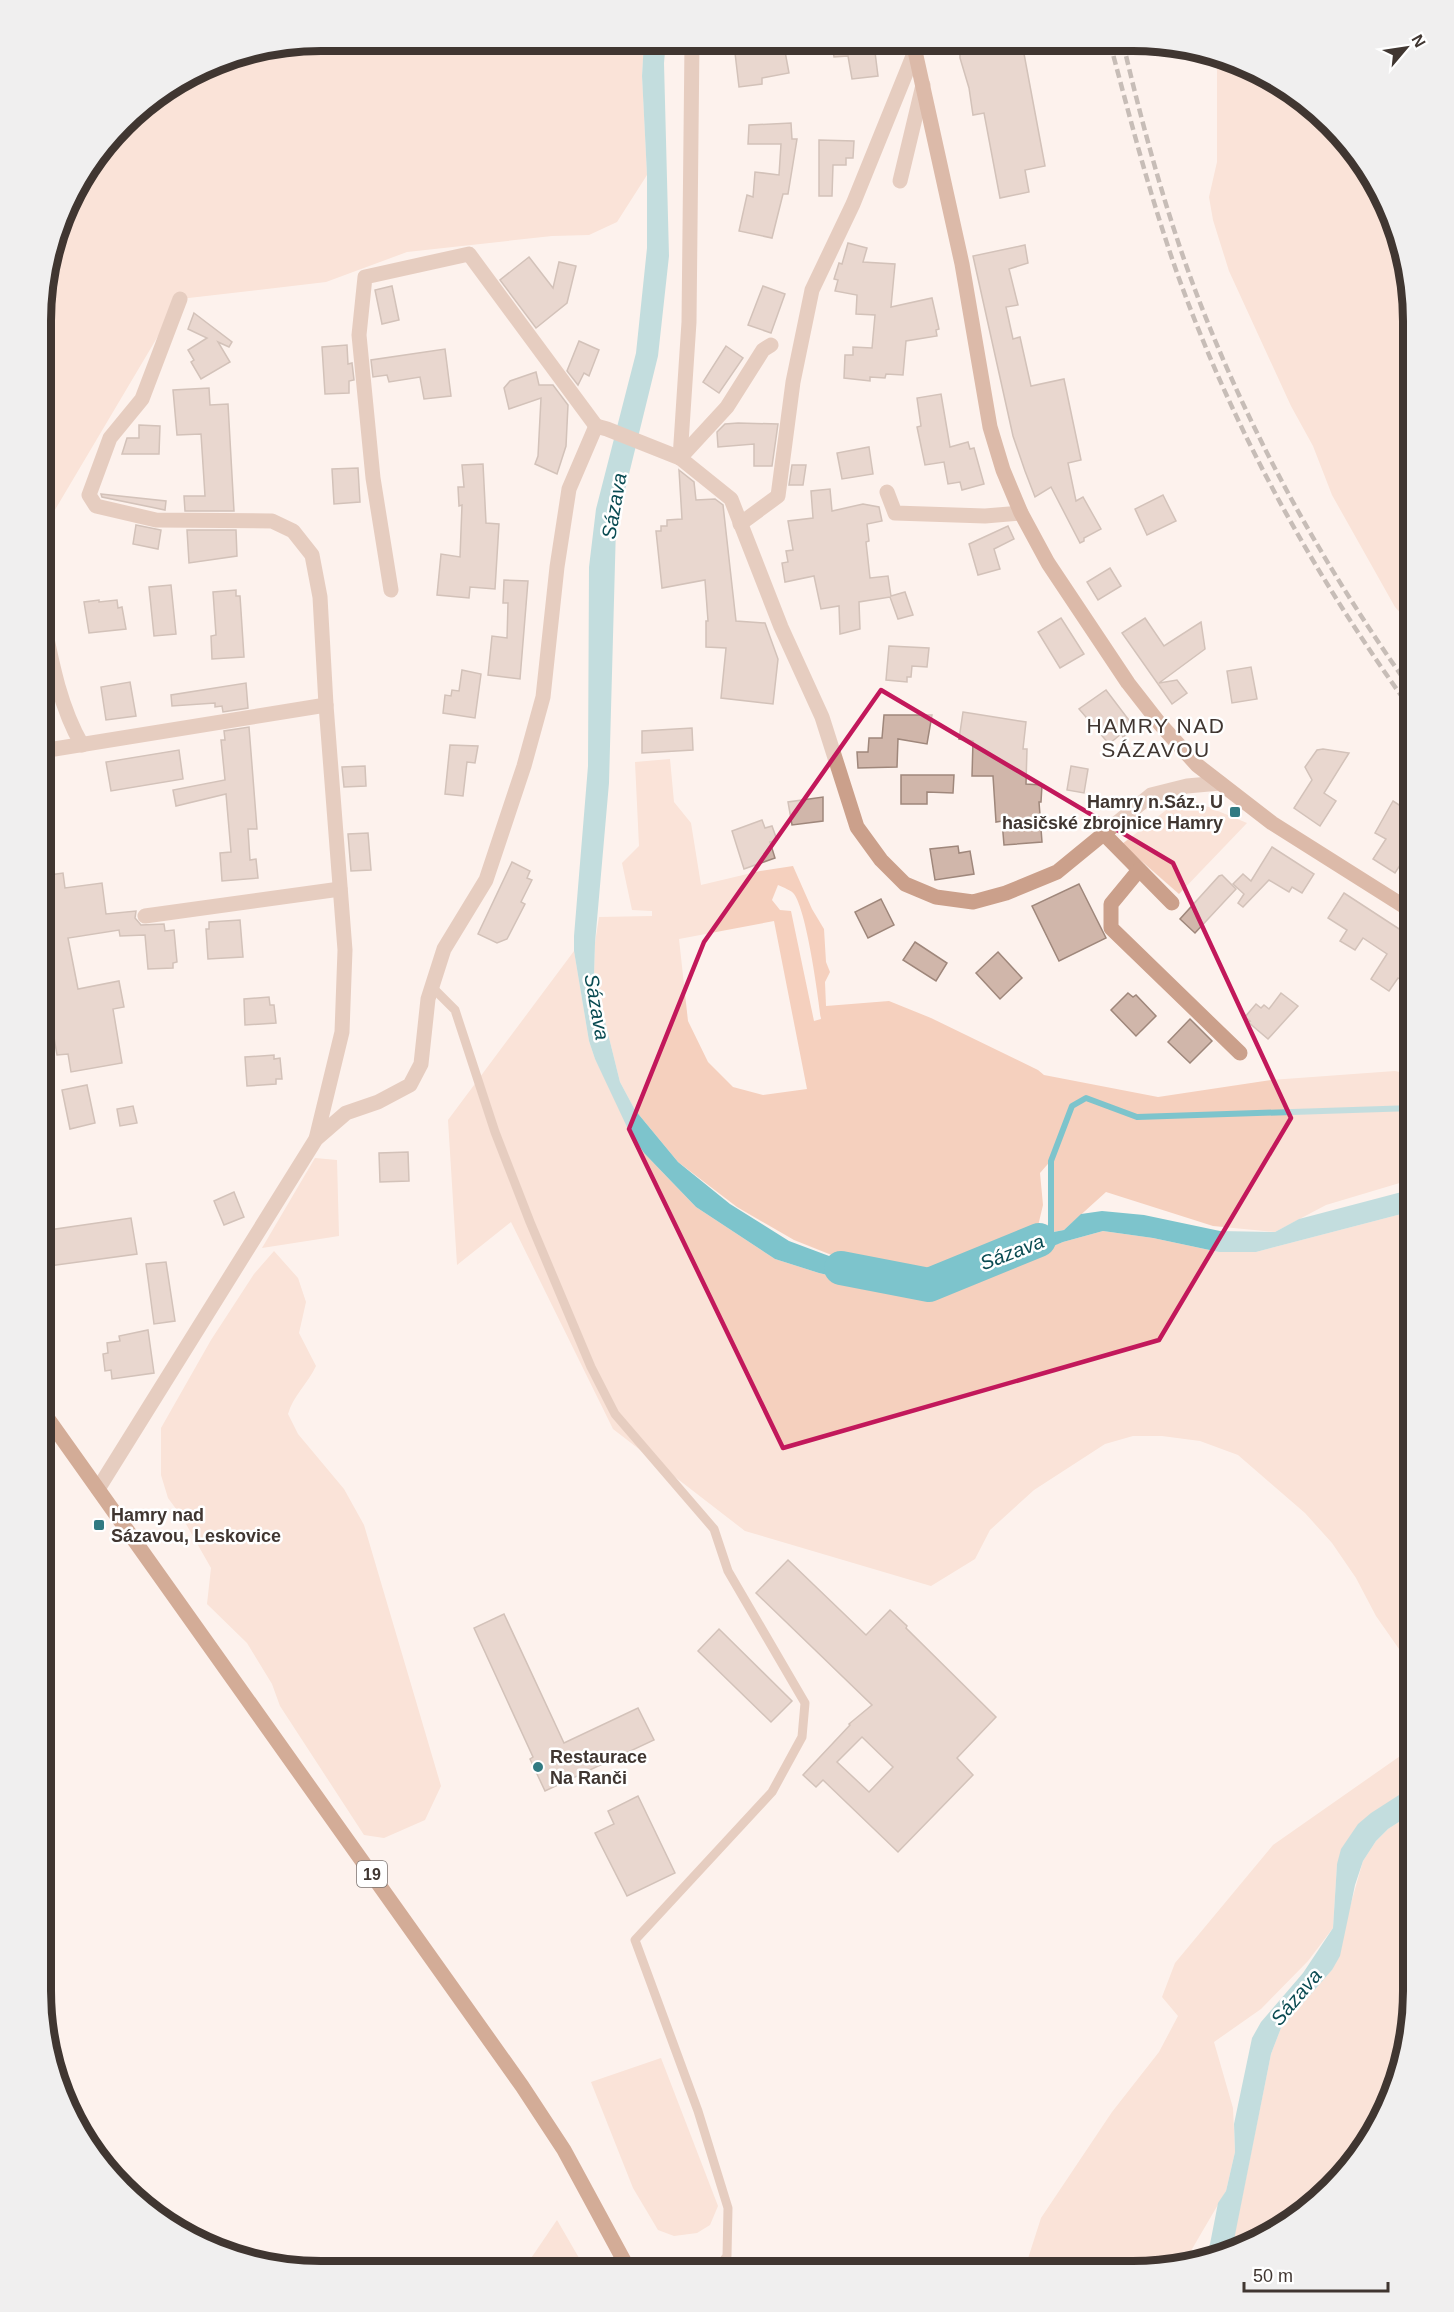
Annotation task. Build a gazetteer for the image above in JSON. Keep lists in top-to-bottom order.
{
  "streets": {
    "main road": ["19"]
  },
  "districts": ["HAMRY NAD SÁZAVOU"],
  "water": ["Sázava"],
  "places": {
    "transit": ["Hamry n.Sáz., U hasičské zbrojnice Hamry", "Hamry nad Sázavou, Leskovice"],
    "other": ["Restaurace Na Ranči"]
  },
  "scale_bar": "50 m",
  "north": "top right"
}
